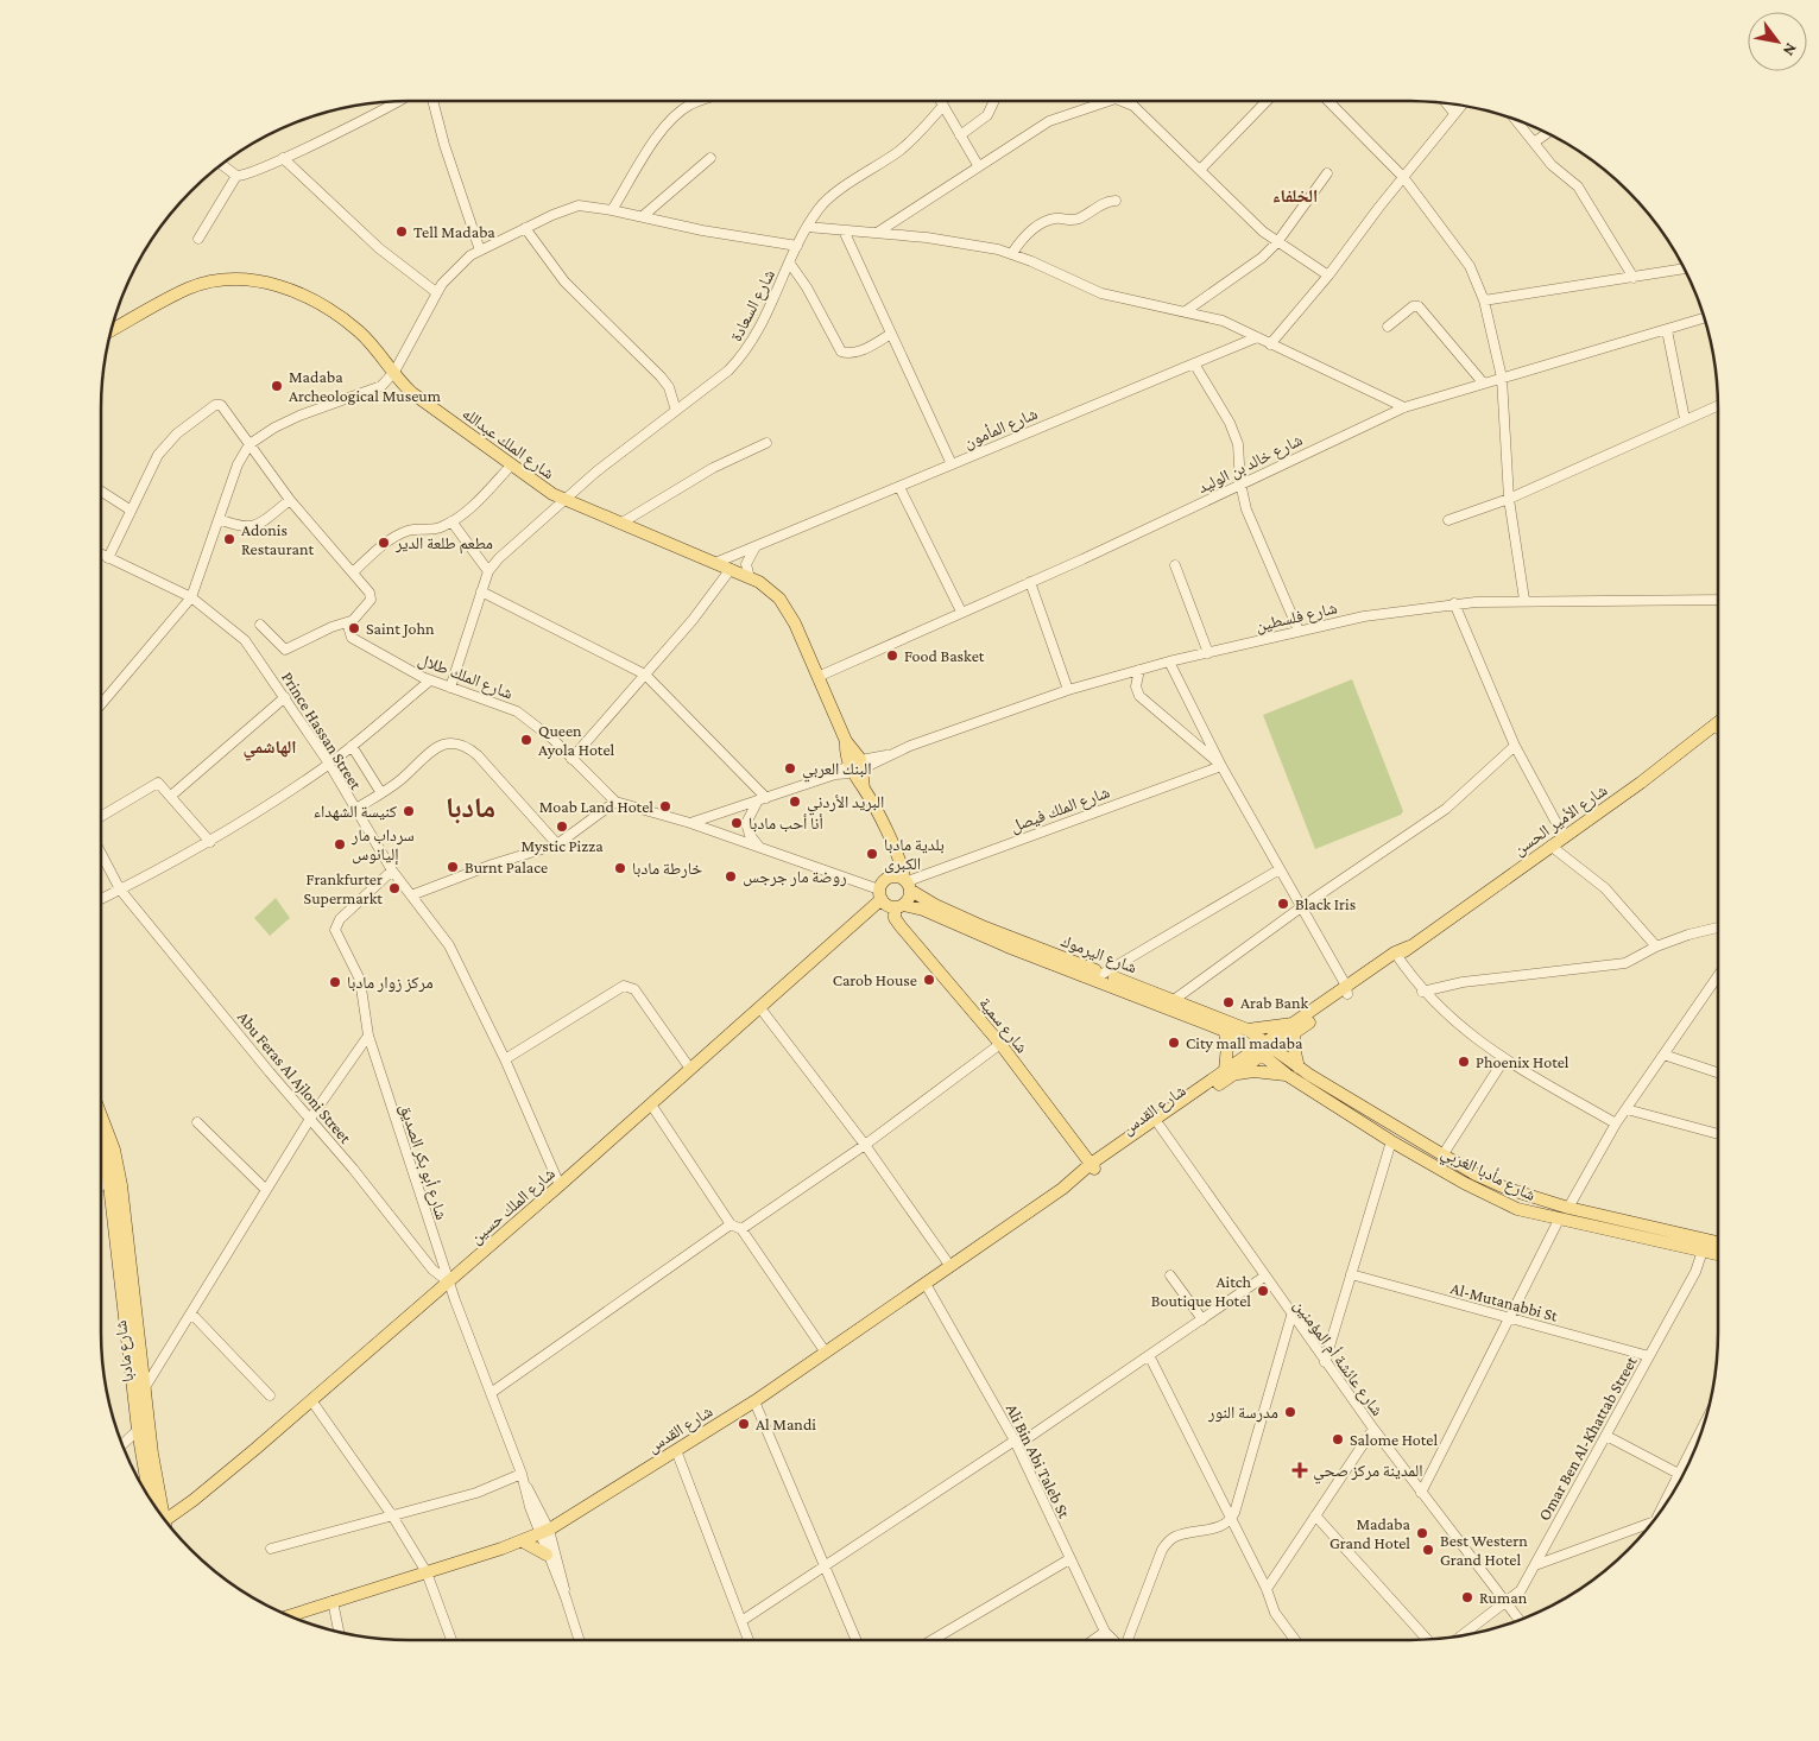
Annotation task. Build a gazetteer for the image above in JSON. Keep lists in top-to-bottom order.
{
  "streets": {
    "main road": [
      "شارع الملك عبدالله",
      "شارع الأمير الحسن",
      "شارع اليرموك",
      "شارع سمية",
      "شارع القدس",
      "شارع مأدبا الغربي",
      "شارع الملك حسين",
      "شارع مادبا"
    ],
    "street": [
      "شارع السعادة",
      "شارع المأمون",
      "شارع خالد بن الوليد",
      "شارع فلسطين",
      "شارع الملك طلال",
      "Prince Hassan Street",
      "شارع الملك فيصل",
      "Abu Feras Al Ajloni Street",
      "شارع أبو بكر الصديق",
      "Al-Mutanabbi St",
      "شارع عائشة أم المؤمنين",
      "Omar Ben Al-Khattab Street",
      "Ali Bin Abi Taleb St"
    ]
  },
  "crossings": [
    ["شارع السعادة", "شارع الملك عبدالله"],
    ["شارع المأمون", "شارع الملك عبدالله"],
    ["شارع الملك عبدالله", "شارع خالد بن الوليد"],
    ["شارع الملك عبدالله", "شارع فلسطين"],
    ["شارع فلسطين", "شارع الملك طلال"],
    ["شارع الملك طلال", "شارع اليرموك"],
    ["شارع الملك طلال", "شارع الملك حسين"],
    ["Prince Hassan Street", "شارع أبو بكر الصديق"],
    ["Prince Hassan Street", "شارع الملك حسين"],
    ["شارع الملك فيصل", "شارع اليرموك"],
    ["شارع الملك فيصل", "شارع الملك حسين"],
    ["شارع الأمير الحسن", "شارع اليرموك"],
    ["شارع الأمير الحسن", "شارع القدس"],
    ["شارع الأمير الحسن", "شارع مأدبا الغربي"],
    ["شارع اليرموك", "شارع سمية"],
    ["شارع اليرموك", "شارع القدس"],
    ["شارع اليرموك", "شارع مأدبا الغربي"],
    ["شارع اليرموك", "شارع الملك حسين"],
    ["شارع سمية", "شارع القدس"],
    ["Abu Feras Al Ajloni Street", "شارع أبو بكر الصديق"],
    ["Abu Feras Al Ajloni Street", "شارع الملك حسين"],
    ["شارع القدس", "شارع أبو بكر الصديق"],
    ["شارع القدس", "شارع مأدبا الغربي"],
    ["شارع القدس", "شارع عائشة أم المؤمنين"],
    ["شارع القدس", "Ali Bin Abi Taleb St"],
    ["شارع أبو بكر الصديق", "شارع الملك حسين"],
    ["شارع مأدبا الغربي", "Omar Ben Al-Khattab Street"],
    ["Al-Mutanabbi St", "Omar Ben Al-Khattab Street"],
    ["شارع عائشة أم المؤمنين", "Omar Ben Al-Khattab Street"]
  ],
  "districts": ["الخلفاء", "الهاشمي", "مادبا"],
  "places": {
    "other": [
      "Tell Madaba",
      "Madaba Archeological Museum",
      "Adonis Restaurant",
      "مطعم طلعة الدير",
      "Saint John",
      "Food Basket",
      "Queen Ayola Hotel",
      "البنك العربي",
      "البريد الأردني",
      "Moab Land Hotel",
      "كنيسة الشهداء",
      "أنا أحب مادبا",
      "Mystic Pizza",
      "سرداب مار إليانوس",
      "بلدية مادبا الكبرى",
      "Burnt Palace",
      "خارطة مادبا",
      "روضة مار جرجس",
      "Frankfurter Supermarkt",
      "Black Iris",
      "Carob House",
      "مركز زوار مادبا",
      "Arab Bank",
      "City mall madaba",
      "Phoenix Hotel",
      "Aitch Boutique Hotel",
      "مدرسة النور",
      "Al Mandi",
      "Salome Hotel",
      "Madaba Grand Hotel",
      "Best Western Grand Hotel",
      "Ruman"
    ],
    "health": ["المدينة مركز صحي"]
  },
  "north": "bottom right"
}
